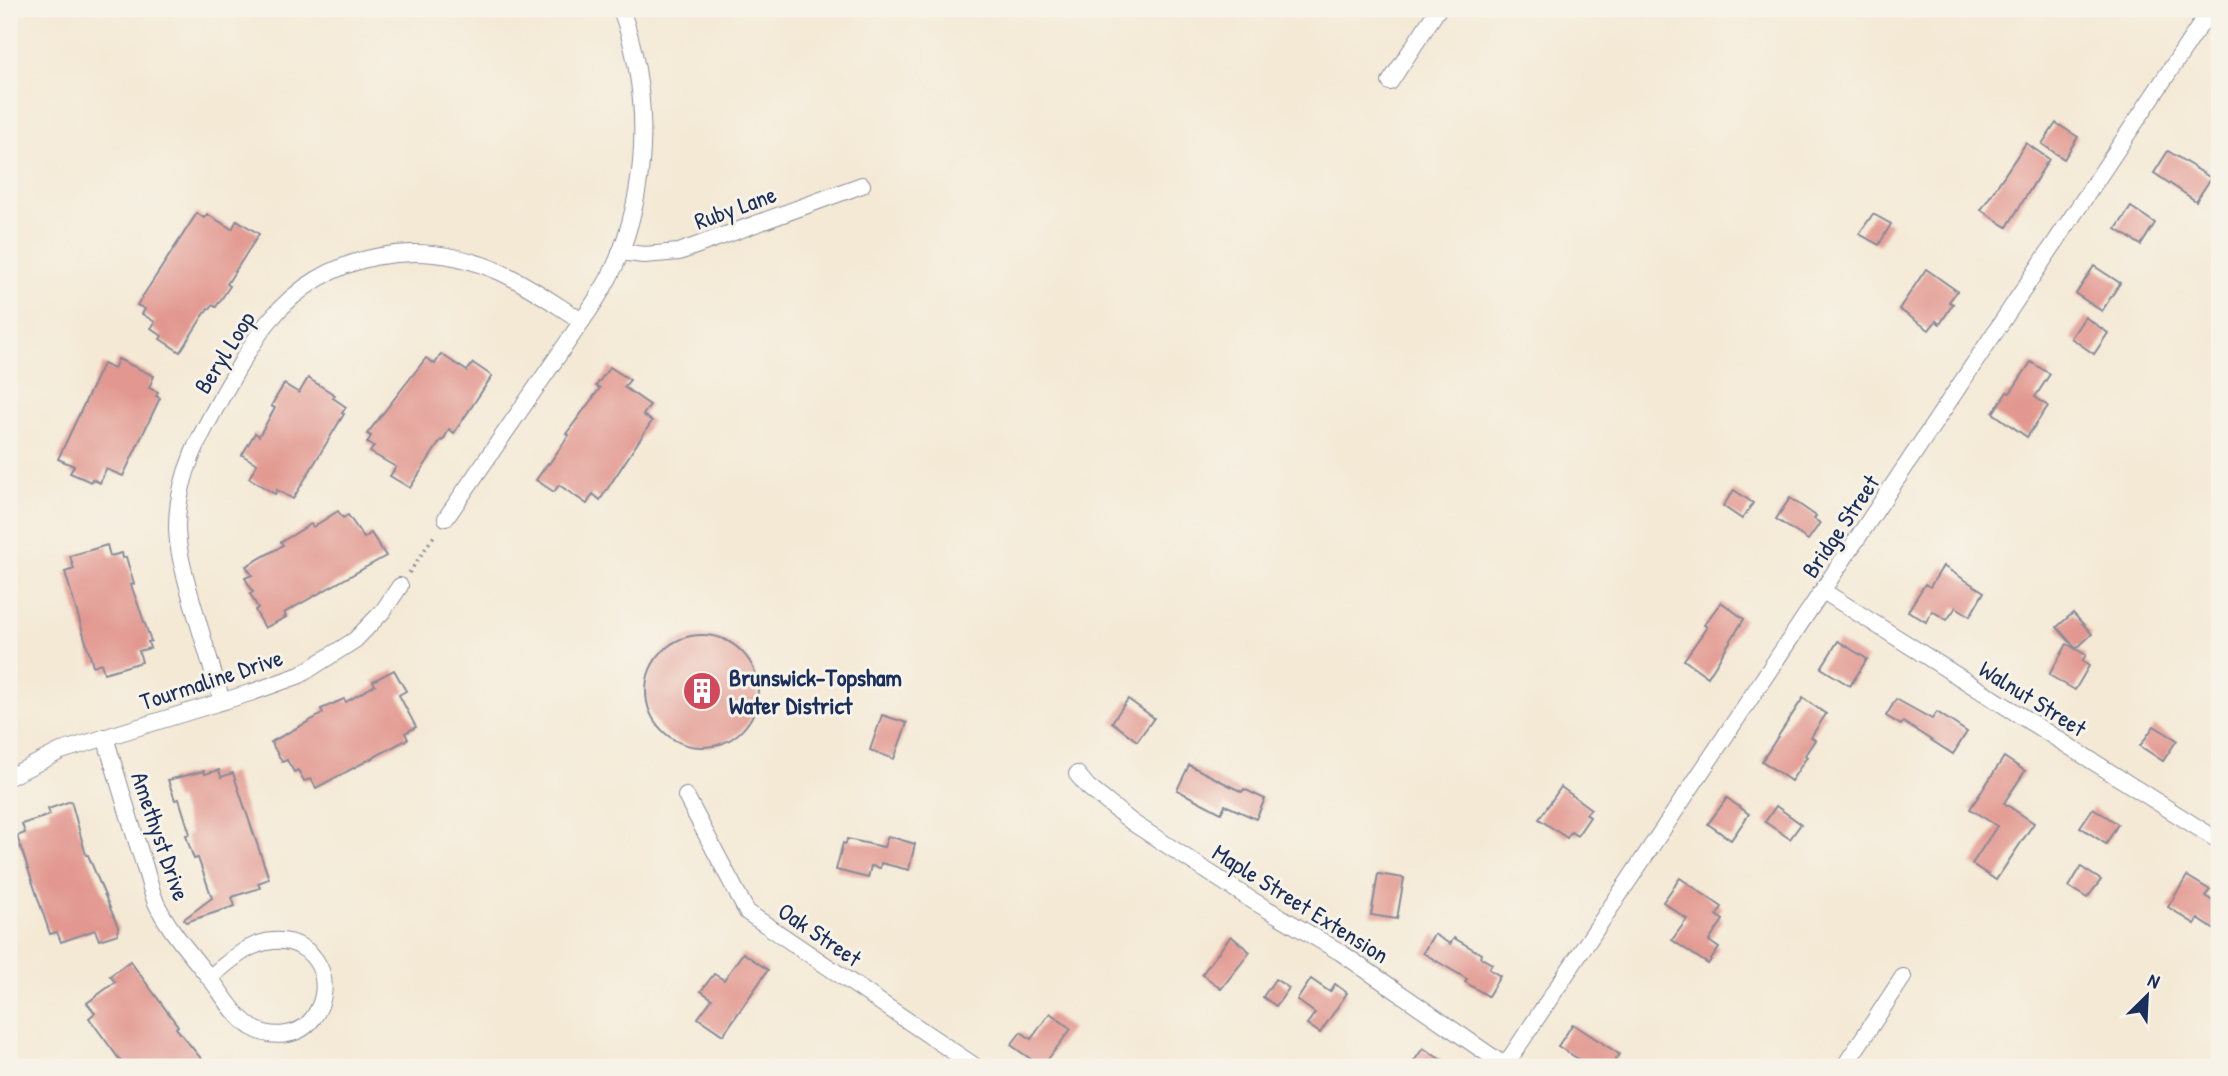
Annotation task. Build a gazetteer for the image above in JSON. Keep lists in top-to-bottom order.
{
  "streets": {
    "street": [
      "Ruby Lane",
      "Beryl Loop",
      "Bridge Street",
      "Tourmaline Drive",
      "Walnut Street",
      "Amethyst Drive",
      "Maple Street Extension",
      "Oak Street"
    ]
  },
  "crossings": [
    ["Beryl Loop", "Tourmaline Drive"],
    ["Bridge Street", "Walnut Street"],
    ["Bridge Street", "Maple Street Extension"],
    ["Tourmaline Drive", "Amethyst Drive"]
  ],
  "places": {
    "building": ["Brunswick-Topsham Water District"]
  },
  "north": "top right"
}
